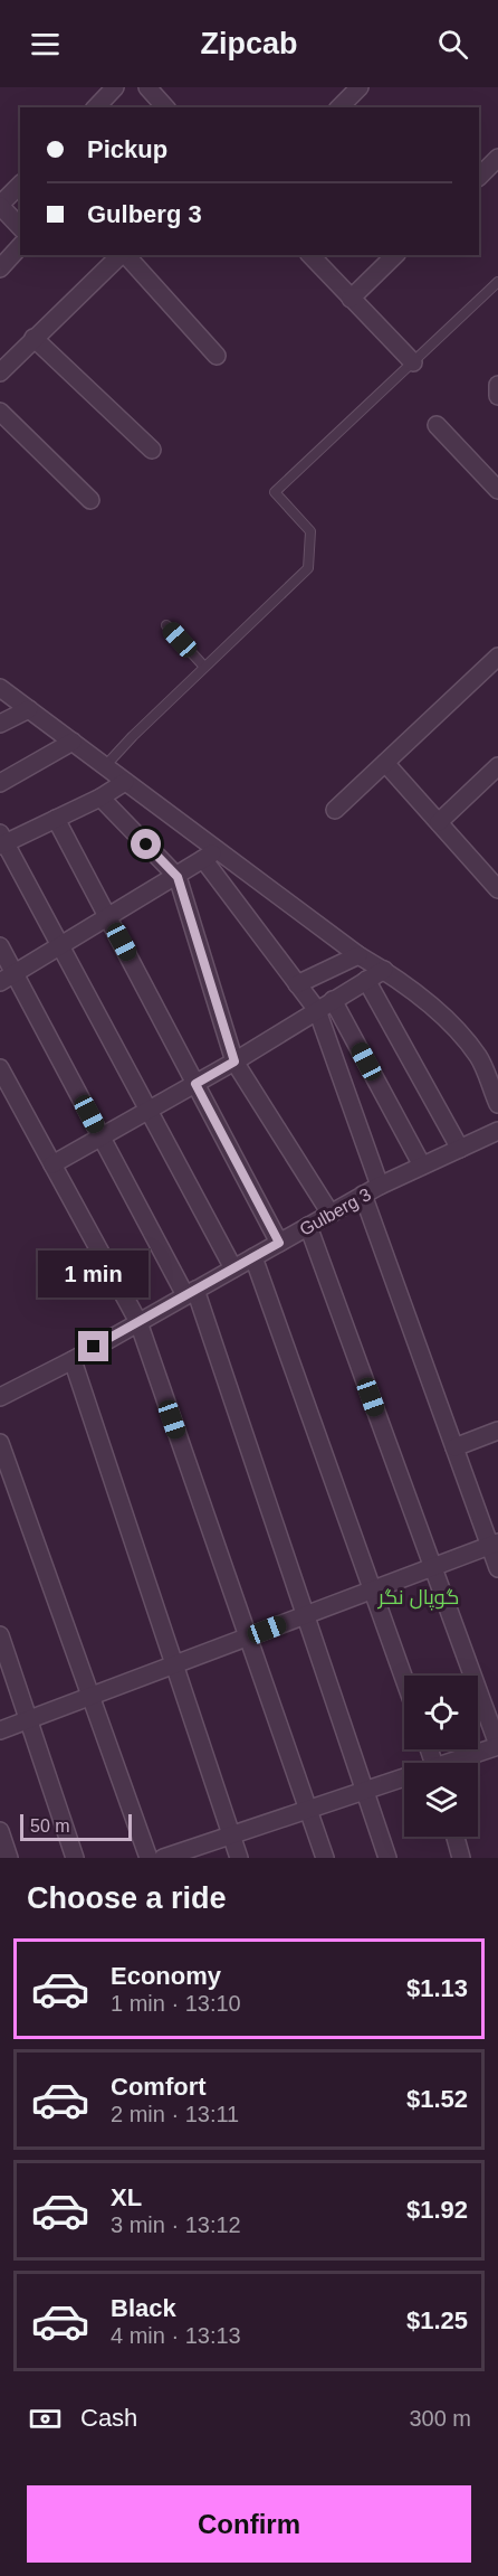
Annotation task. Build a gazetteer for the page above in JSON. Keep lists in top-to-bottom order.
{
  "streets": {
    "street": ["Gulberg 3"]
  },
  "districts": ["گوپال نگر"],
  "scale_bar": "50 m",
  "page": {
    "header": "Zipcab",
    "banner": ["Pickup", "Gulberg 3"],
    "bubble": "1 min",
    "scale": "50 m",
    "heading": "Choose a ride",
    "list": [
      {
        "name": "Economy",
        "note": "1 min · 13:10",
        "value": "$1.13"
      },
      {
        "name": "Comfort",
        "note": "2 min · 13:11",
        "value": "$1.52"
      },
      {
        "name": "XL",
        "note": "3 min · 13:12",
        "value": "$1.92"
      },
      {
        "name": "Black",
        "note": "4 min · 13:13",
        "value": "$1.25"
      }
    ],
    "pay": ["Cash", "300 m"],
    "buttons": "Confirm"
  }
}
